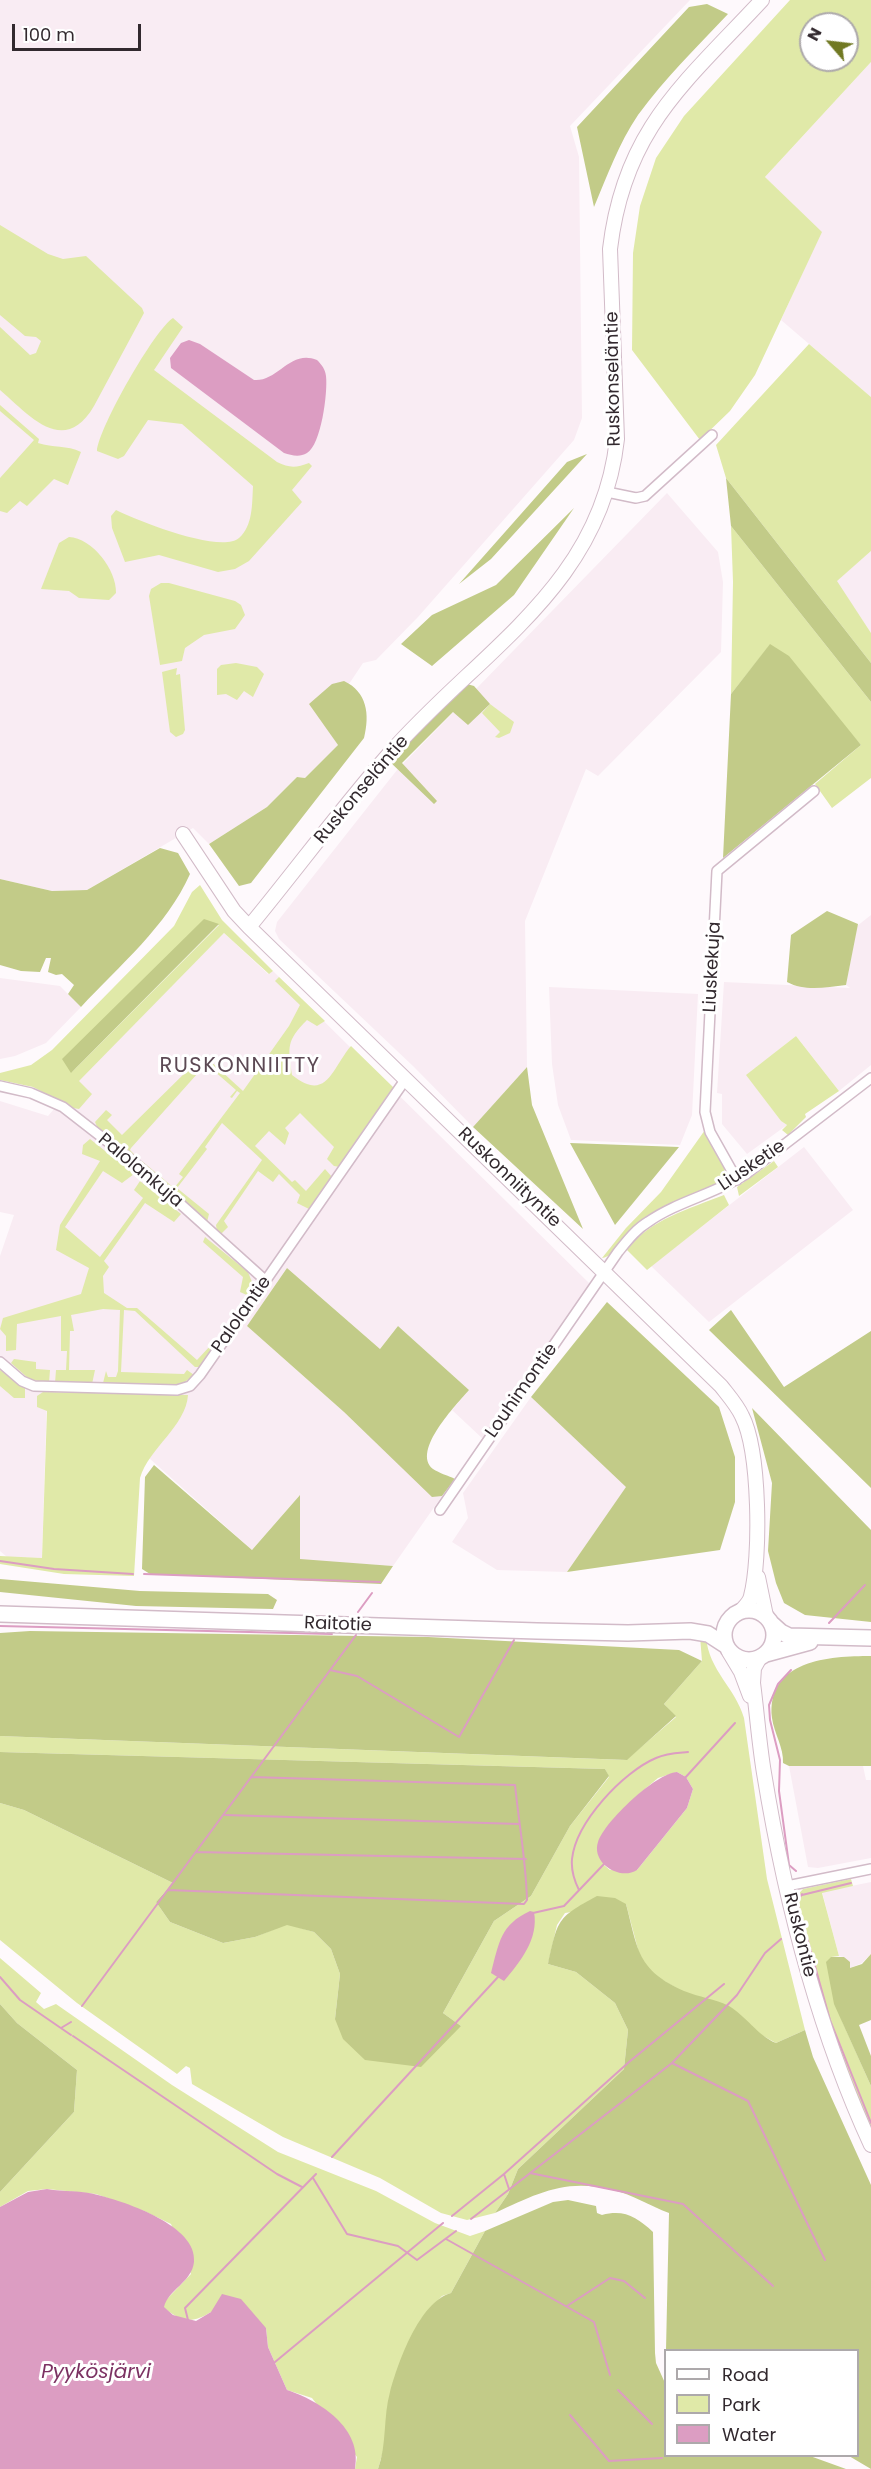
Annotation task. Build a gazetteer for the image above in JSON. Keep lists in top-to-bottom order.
{
  "streets": {
    "main road": ["Raitotie"],
    "street": [
      "Ruskonseläntie",
      "Liuskekuja",
      "Liusketie",
      "Palolankuja",
      "Ruskonniityntie",
      "Palolantie",
      "Louhimontie",
      "Ruskontie"
    ]
  },
  "crossings": [
    ["Ruskonseläntie", "Ruskonniityntie"],
    ["Liuskekuja", "Liusketie"],
    ["Liusketie", "Ruskonniityntie"],
    ["Liusketie", "Louhimontie"],
    ["Palolankuja", "Palolantie"],
    ["Ruskonniityntie", "Palolantie"],
    ["Ruskonniityntie", "Louhimontie"],
    ["Ruskonniityntie", "Raitotie"],
    ["Ruskonniityntie", "Ruskontie"],
    ["Raitotie", "Ruskontie"]
  ],
  "districts": ["RUSKONNIITTY"],
  "water": ["Pyykösjärvi"],
  "legend": ["Road", "Park", "Water"],
  "scale_bar": "100 m",
  "north": "top left"
}
